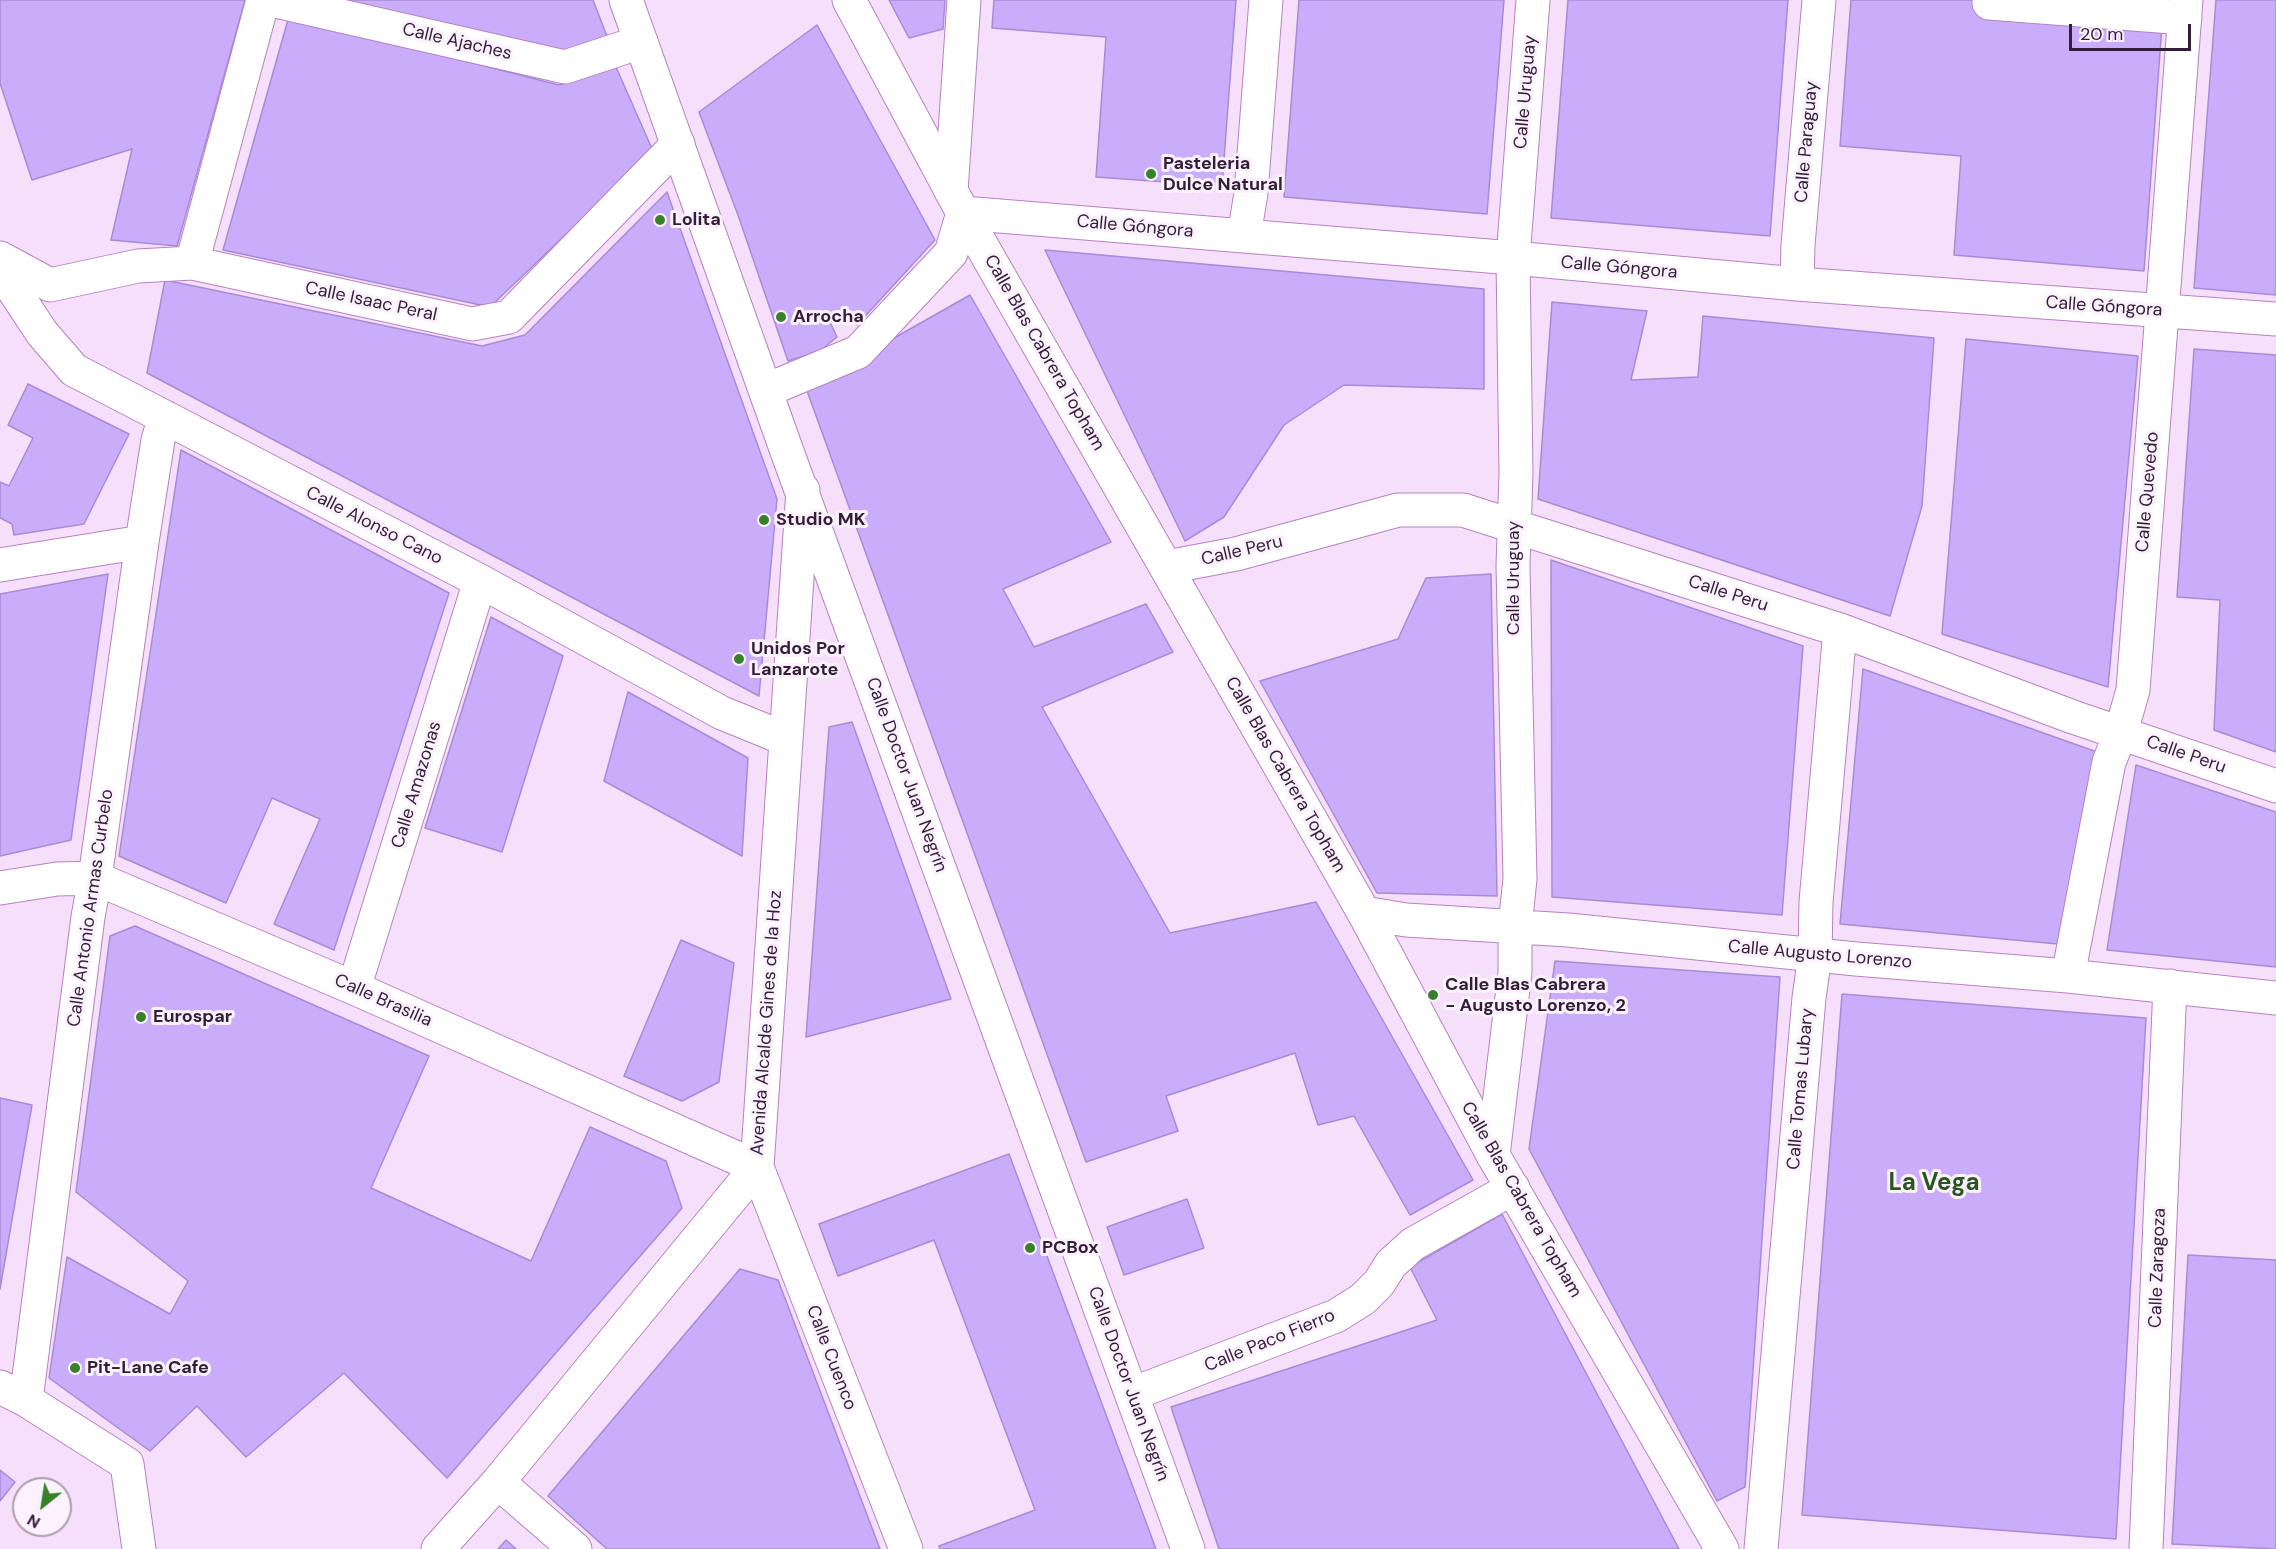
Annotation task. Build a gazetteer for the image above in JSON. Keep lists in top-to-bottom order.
{
  "streets": {
    "street": [
      "Calle Ajaches",
      "Calle Uruguay",
      "Calle Paraguay",
      "Calle Góngora",
      "Calle Isaac Peral",
      "Calle Blas Cabrera Topham",
      "Calle Quevedo",
      "Calle Alonso Cano",
      "Calle Peru",
      "Calle Doctor Juan Negrín",
      "Calle Amazonas",
      "Calle Antonio Armas Curbelo",
      "Calle Augusto Lorenzo",
      "Calle Brasilia",
      "Avenida Alcalde Gines de la Hoz",
      "Calle Tomas Lubary",
      "Calle Zaragoza",
      "Calle Paco Fierro",
      "Calle Cuenco"
    ]
  },
  "crossings": [
    ["Calle Ajaches", "Calle Doctor Juan Negrín"],
    ["Calle Uruguay", "Calle Góngora"],
    ["Calle Uruguay", "Calle Blas Cabrera Topham"],
    ["Calle Uruguay", "Calle Peru"],
    ["Calle Uruguay", "Calle Augusto Lorenzo"],
    ["Calle Paraguay", "Calle Góngora"],
    ["Calle Góngora", "Calle Blas Cabrera Topham"],
    ["Calle Góngora", "Calle Quevedo"],
    ["Calle Isaac Peral", "Calle Doctor Juan Negrín"],
    ["Calle Blas Cabrera Topham", "Calle Peru"],
    ["Calle Blas Cabrera Topham", "Calle Augusto Lorenzo"],
    ["Calle Blas Cabrera Topham", "Calle Paco Fierro"],
    ["Calle Quevedo", "Calle Peru"],
    ["Calle Quevedo", "Calle Augusto Lorenzo"],
    ["Calle Alonso Cano", "Calle Amazonas"],
    ["Calle Alonso Cano", "Calle Antonio Armas Curbelo"],
    ["Calle Alonso Cano", "Avenida Alcalde Gines de la Hoz"],
    ["Calle Peru", "Calle Tomas Lubary"],
    ["Calle Doctor Juan Negrín", "Avenida Alcalde Gines de la Hoz"],
    ["Calle Doctor Juan Negrín", "Calle Paco Fierro"],
    ["Calle Amazonas", "Calle Brasilia"],
    ["Calle Antonio Armas Curbelo", "Calle Brasilia"],
    ["Calle Augusto Lorenzo", "Calle Tomas Lubary"],
    ["Calle Augusto Lorenzo", "Calle Zaragoza"],
    ["Calle Brasilia", "Avenida Alcalde Gines de la Hoz"],
    ["Calle Brasilia", "Calle Cuenco"],
    ["Avenida Alcalde Gines de la Hoz", "Calle Cuenco"]
  ],
  "districts": ["La Vega"],
  "places": [
    "Pasteleria Dulce Natural",
    "Lolita",
    "Arrocha",
    "Studio MK",
    "Unidos Por Lanzarote",
    "Calle Blas Cabrera - Augusto Lorenzo, 2",
    "Eurospar",
    "PCBox",
    "Pit-Lane Cafe"
  ],
  "scale_bar": "20 m",
  "north": "bottom left"
}
